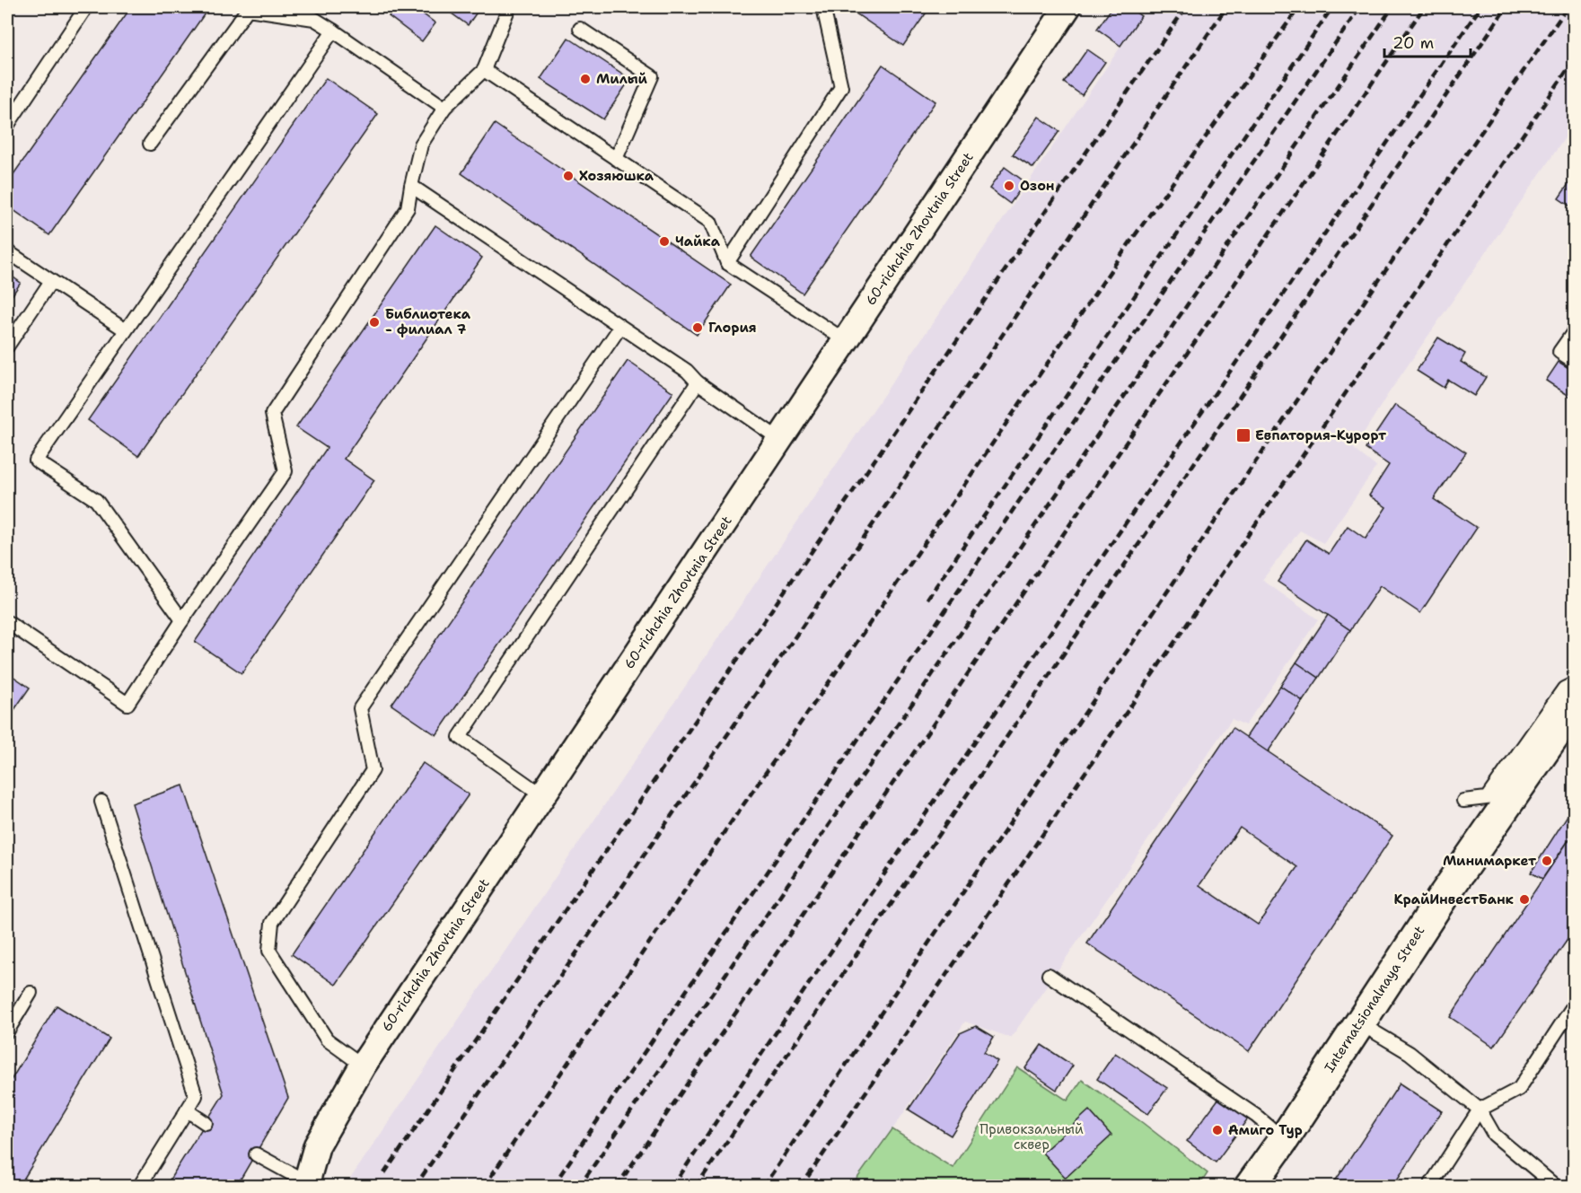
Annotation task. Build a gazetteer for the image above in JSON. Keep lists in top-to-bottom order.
{
  "streets": {
    "main road": ["Internatsionalnaya Street"],
    "street": ["60-richchia Zhovtnia Street"]
  },
  "parks": ["Привокзальный сквер"],
  "places": {
    "other": [
      "Милый",
      "Хозяюшка",
      "Озон",
      "Чайка",
      "Библиотека - филиал 7",
      "Глория",
      "Минимаркет",
      "КрайИнвестБанк",
      "Амиго Тур"
    ],
    "transit": ["Евпатория-Курорт"]
  },
  "scale_bar": "20 m"
}
